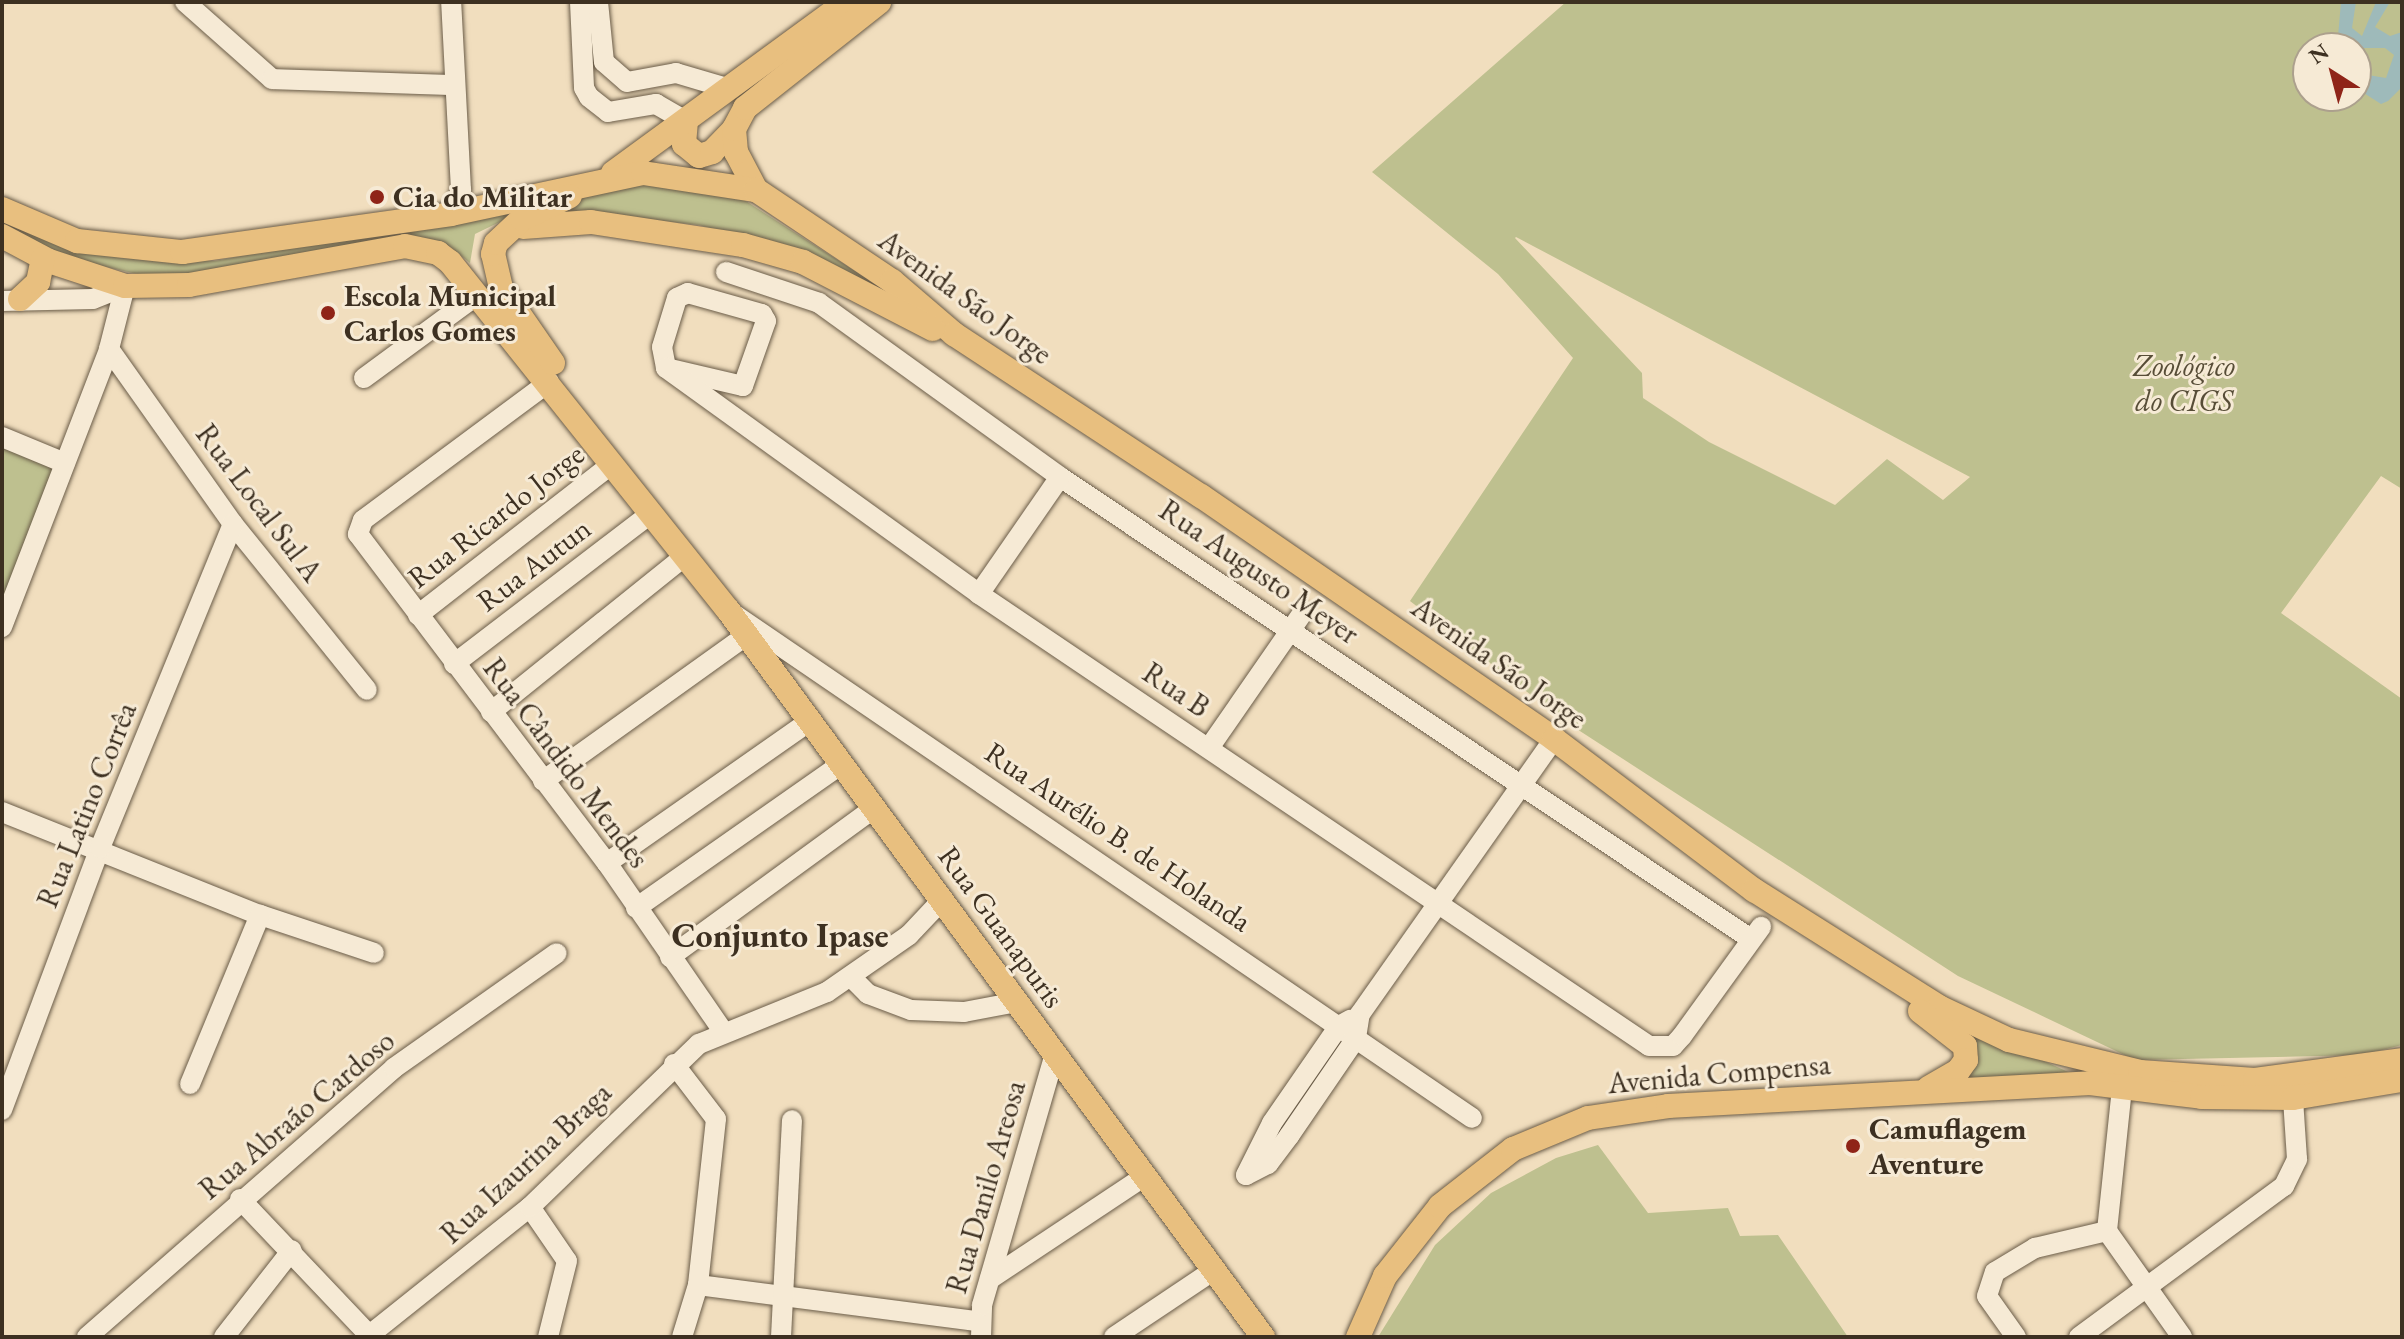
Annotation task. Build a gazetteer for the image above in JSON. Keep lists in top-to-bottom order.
{
  "streets": {
    "main road": ["Avenida São Jorge", "Rua Guanapuris", "Avenida Compensa"],
    "street": [
      "Rua Local Sul A",
      "Rua Ricardo Jorge",
      "Rua Autun",
      "Rua Augusto Meyer",
      "Rua B",
      "Rua Cândido Mendes",
      "Rua Latino Corrêa",
      "Rua Aurélio B. de Holanda",
      "Rua Abraão Cardoso",
      "Rua Izaurina Braga",
      "Rua Danilo Areosa"
    ]
  },
  "crossings": [
    ["Avenida São Jorge", "Rua Guanapuris"],
    ["Rua Local Sul A", "Rua Latino Corrêa"],
    ["Rua Ricardo Jorge", "Rua Cândido Mendes"],
    ["Rua Ricardo Jorge", "Rua Guanapuris"],
    ["Rua Autun", "Rua Cândido Mendes"],
    ["Rua Autun", "Rua Guanapuris"],
    ["Rua Augusto Meyer", "Rua B"],
    ["Rua Cândido Mendes", "Rua Guanapuris"],
    ["Rua Cândido Mendes", "Rua Izaurina Braga"],
    ["Rua Aurélio B. de Holanda", "Rua Guanapuris"],
    ["Rua Guanapuris", "Rua Izaurina Braga"],
    ["Rua Guanapuris", "Rua Danilo Areosa"]
  ],
  "districts": ["Conjunto Ipase"],
  "parks": ["Zoológico do CIGS"],
  "places": ["Cia do Militar", "Escola Municipal Carlos Gomes", "Camuflagem Aventure"],
  "north": "top left"
}
